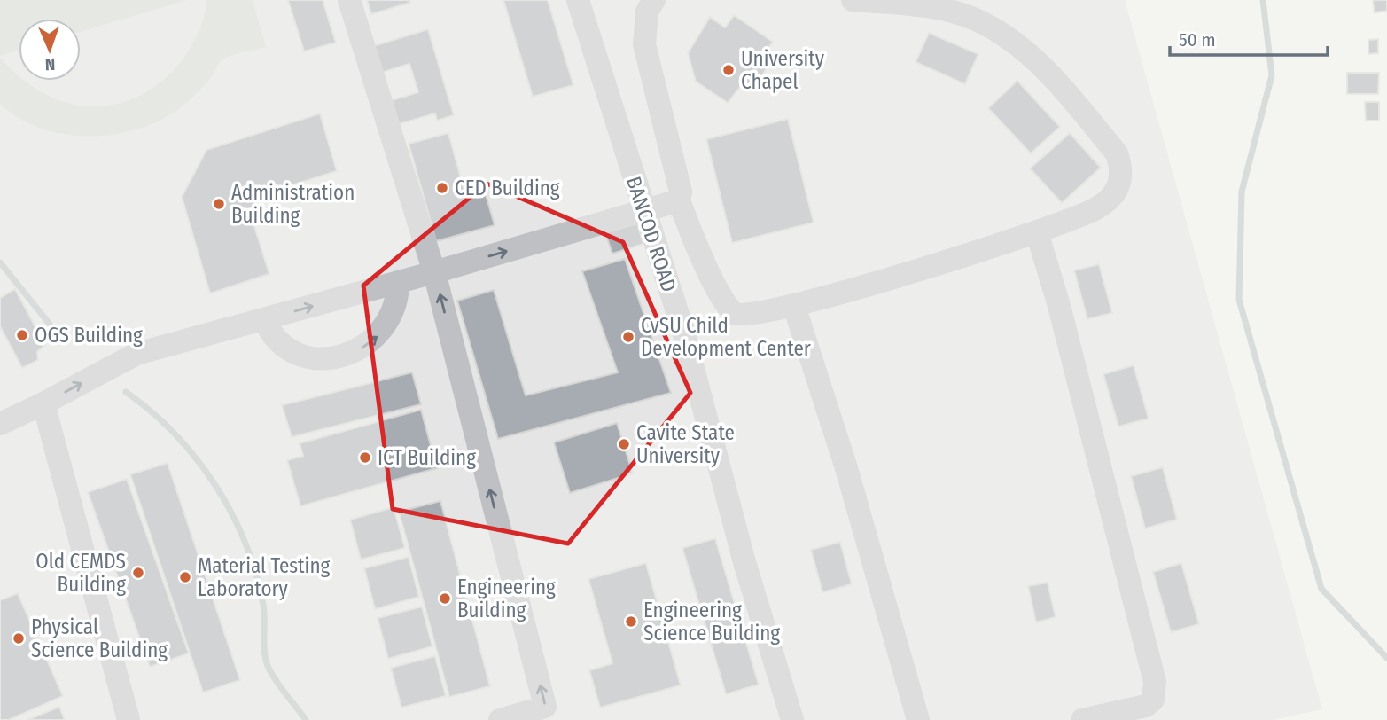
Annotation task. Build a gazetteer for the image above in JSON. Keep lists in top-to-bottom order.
{
  "streets": {
    "street": ["BANCOD ROAD"]
  },
  "places": [
    "University Chapel",
    "CED Building",
    "Administration Building",
    "OGS Building",
    "CvSU Child Development Center",
    "Cavite State University",
    "ICT Building",
    "Old CEMDS Building",
    "Material Testing Laboratory",
    "Engineering Building",
    "Engineering Science Building",
    "Physical Science Building"
  ],
  "scale_bar": "50 m",
  "north": "bottom"
}
